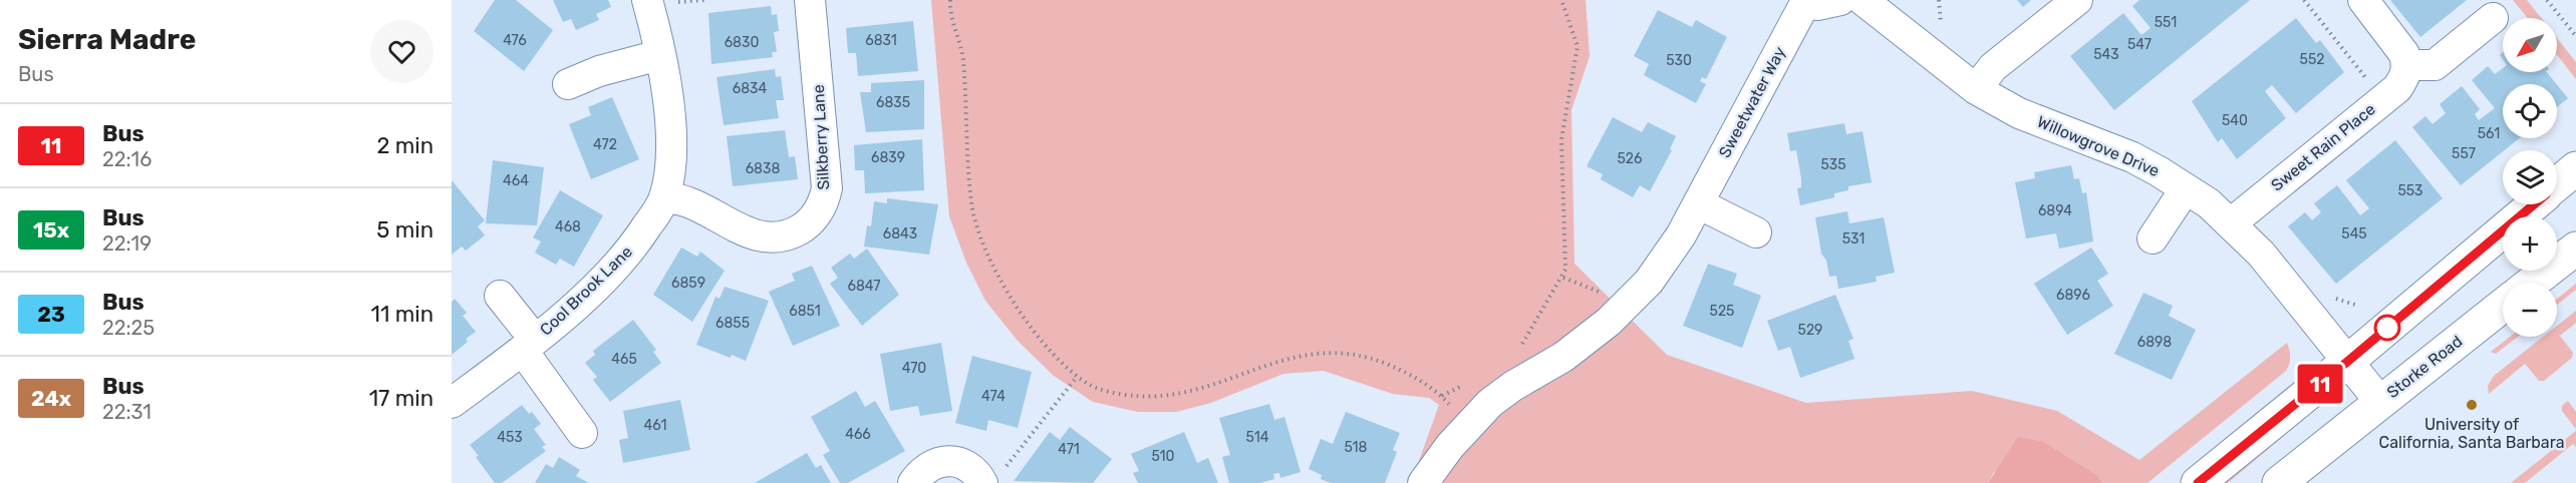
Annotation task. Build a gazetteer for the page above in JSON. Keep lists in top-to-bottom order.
{
  "streets": {
    "main road": ["Storke Road"],
    "street": [
      "Sweetwater Way",
      "Silkberry Lane",
      "Willowgrove Drive",
      "Sweet Rain Place",
      "Cool Brook Lane"
    ]
  },
  "crossings": [
    ["Silkberry Lane", "Cool Brook Lane"],
    ["Willowgrove Drive", "Sweet Rain Place"],
    ["Willowgrove Drive", "Storke Road"]
  ],
  "places": ["University of California, Santa Barbara"],
  "lines": ["bus line 11"],
  "house_numbers": [
    "551",
    "476",
    "6831",
    "6830",
    "547",
    "543",
    "552",
    "530",
    "6834",
    "6835",
    "540",
    "561",
    "472",
    "557",
    "6839",
    "526",
    "535",
    "6838",
    "464",
    "553",
    "6894",
    "468",
    "6843",
    "545",
    "531",
    "6859",
    "6847",
    "6896",
    "6851",
    "525",
    "6855",
    "529",
    "6898",
    "465",
    "470",
    "474",
    "461",
    "466",
    "453",
    "514",
    "518",
    "471",
    "510"
  ],
  "north": "bottom left",
  "page": {
    "heading": ["Sierra Madre", "Bus"],
    "on_map": "11",
    "map_buttons": ["+", "−"],
    "list": [
      {
        "mark": "11",
        "name": "Bus",
        "note": "22:16",
        "value": "2 min"
      },
      {
        "mark": "15x",
        "name": "Bus",
        "note": "22:19",
        "value": "5 min"
      },
      {
        "mark": "23",
        "name": "Bus",
        "note": "22:25",
        "value": "11 min"
      },
      {
        "mark": "24x",
        "name": "Bus",
        "note": "22:31",
        "value": "17 min"
      }
    ]
  }
}
